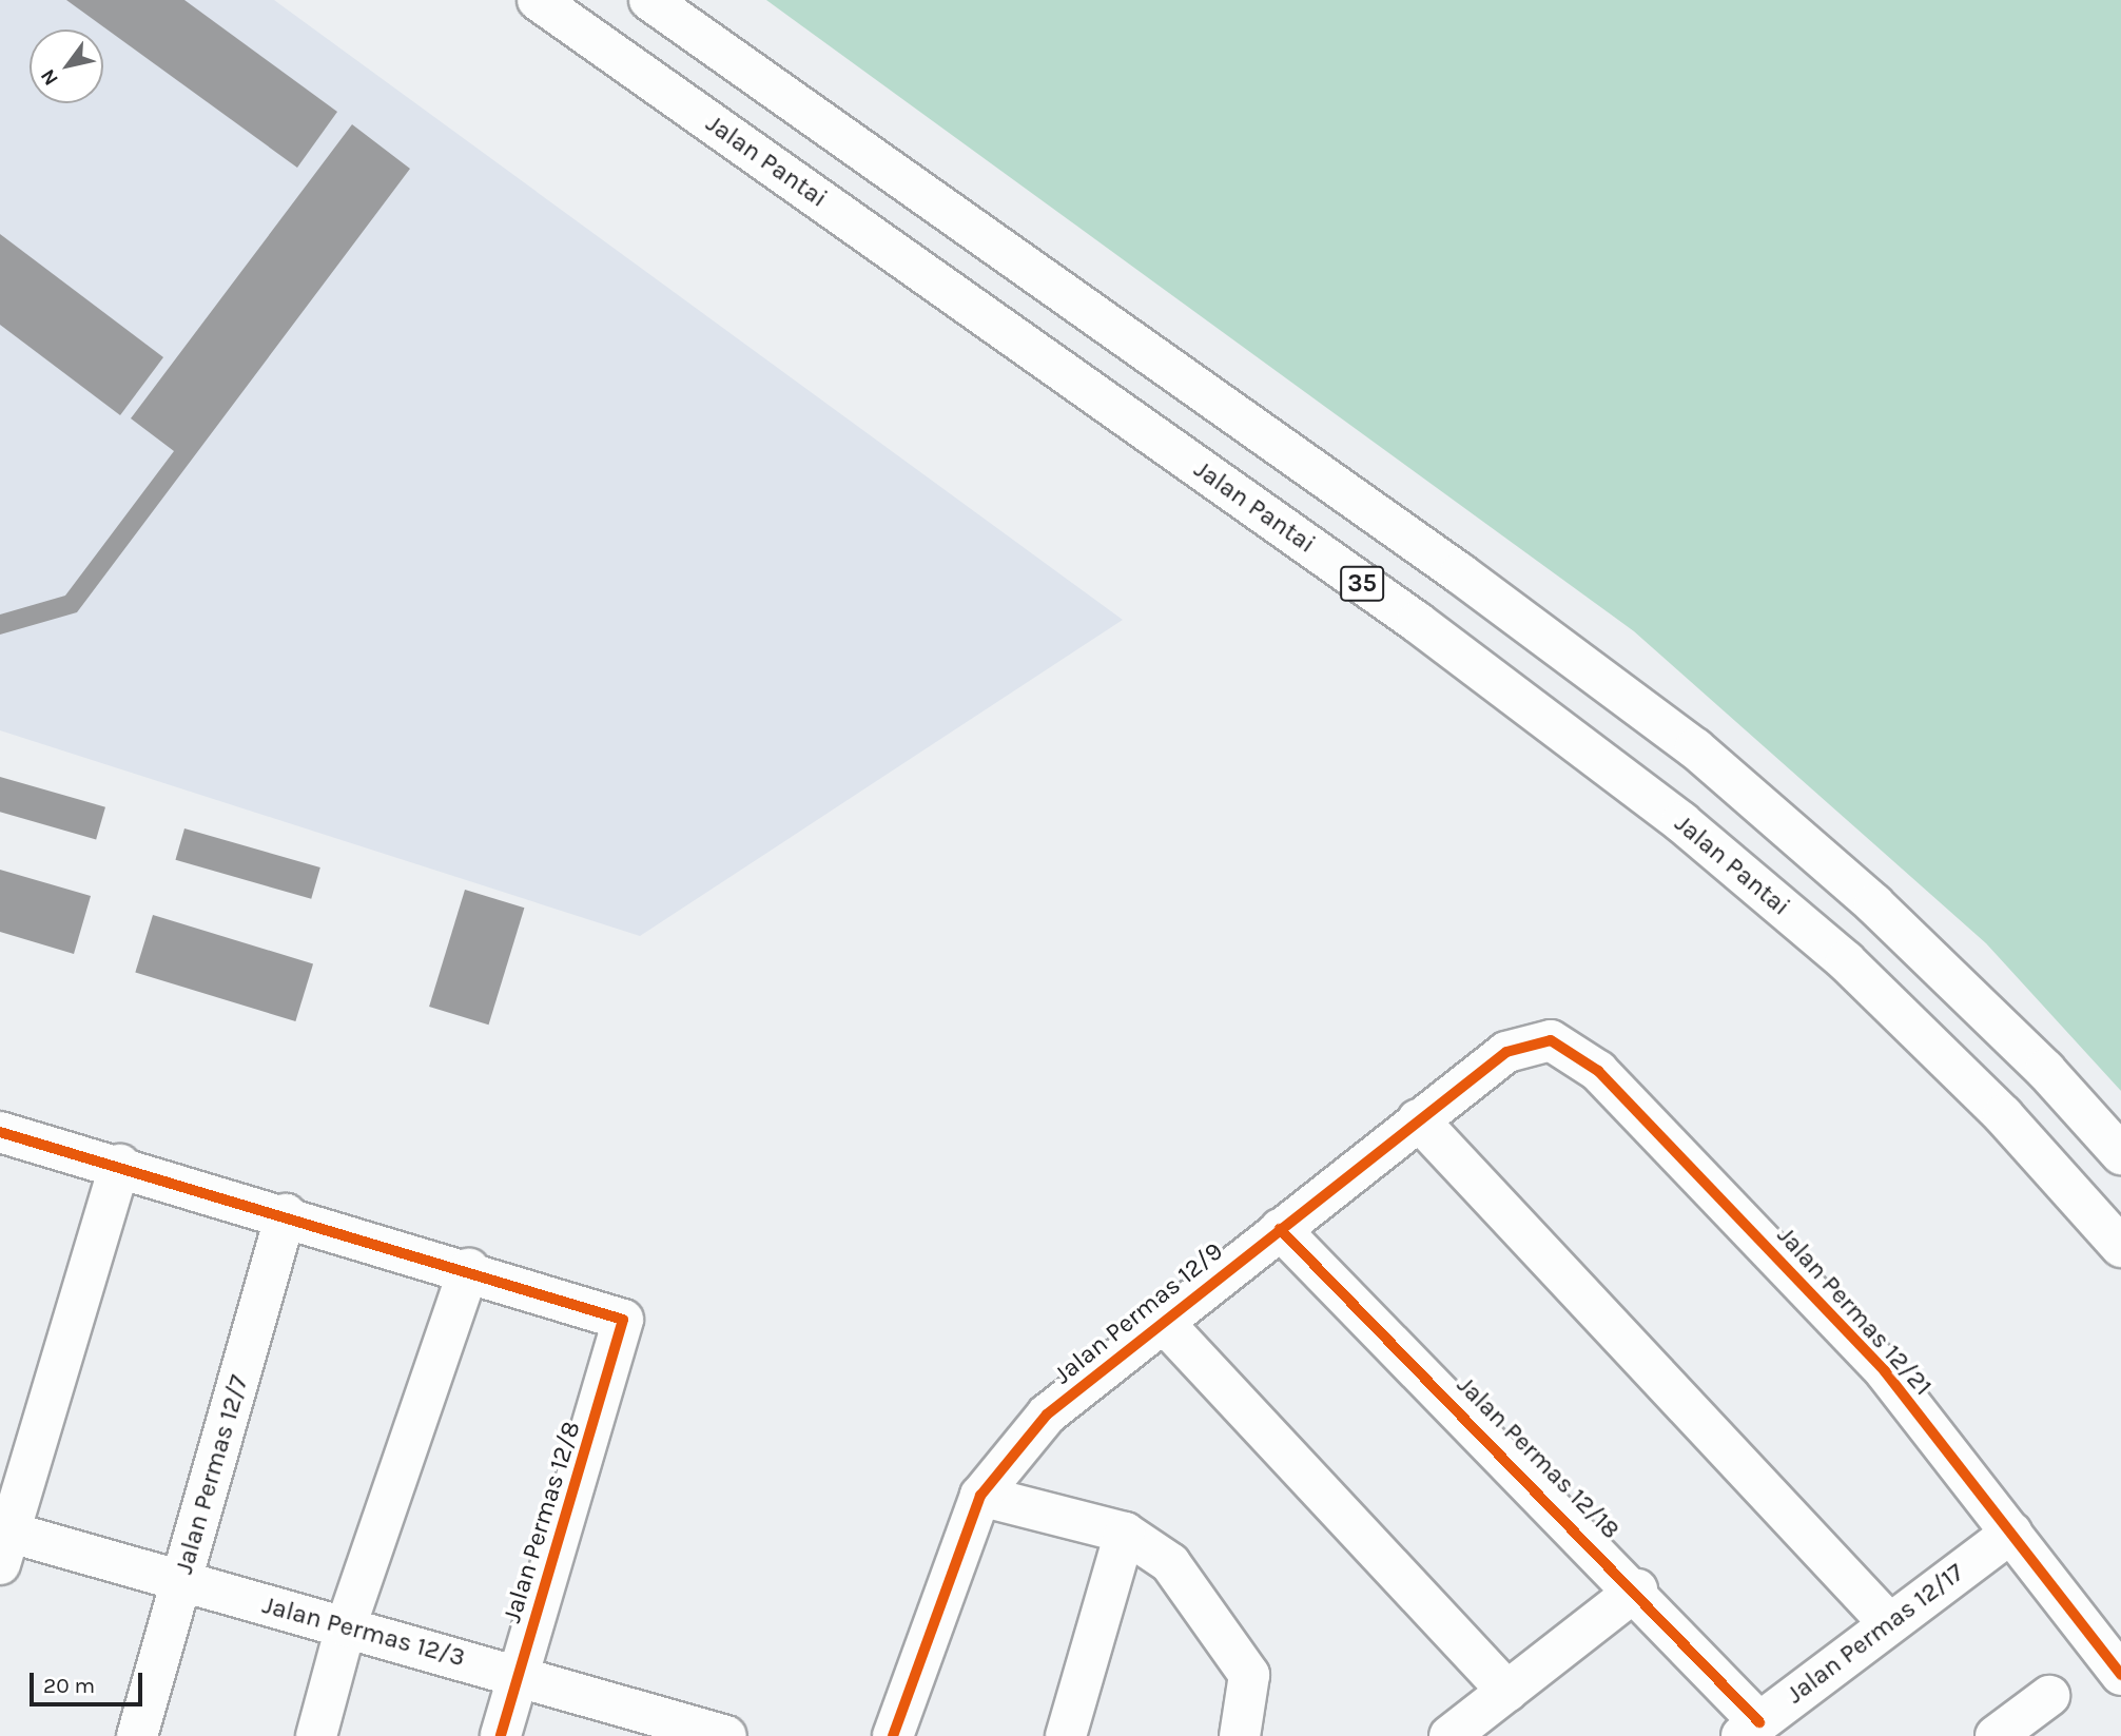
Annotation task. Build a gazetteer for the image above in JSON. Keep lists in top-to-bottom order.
{
  "streets": {
    "main road": [
      "Jalan Pantai",
      "35",
      "Jalan Permas 12/21",
      "Jalan Permas 12/9",
      "Jalan Permas 12/18",
      "Jalan Permas 12/7",
      "Jalan Permas 12/8",
      "Jalan Permas 12/3",
      "Jalan Permas 12/17"
    ]
  },
  "crossings": [
    ["Jalan Permas 12/21", "Jalan Permas 12/9"],
    ["Jalan Permas 12/21", "Jalan Permas 12/17"],
    ["Jalan Permas 12/9", "Jalan Permas 12/18"],
    ["Jalan Permas 12/18", "Jalan Permas 12/17"],
    ["Jalan Permas 12/7", "Jalan Permas 12/3"],
    ["Jalan Permas 12/8", "Jalan Permas 12/3"]
  ],
  "scale_bar": "20 m",
  "north": "bottom left"
}
